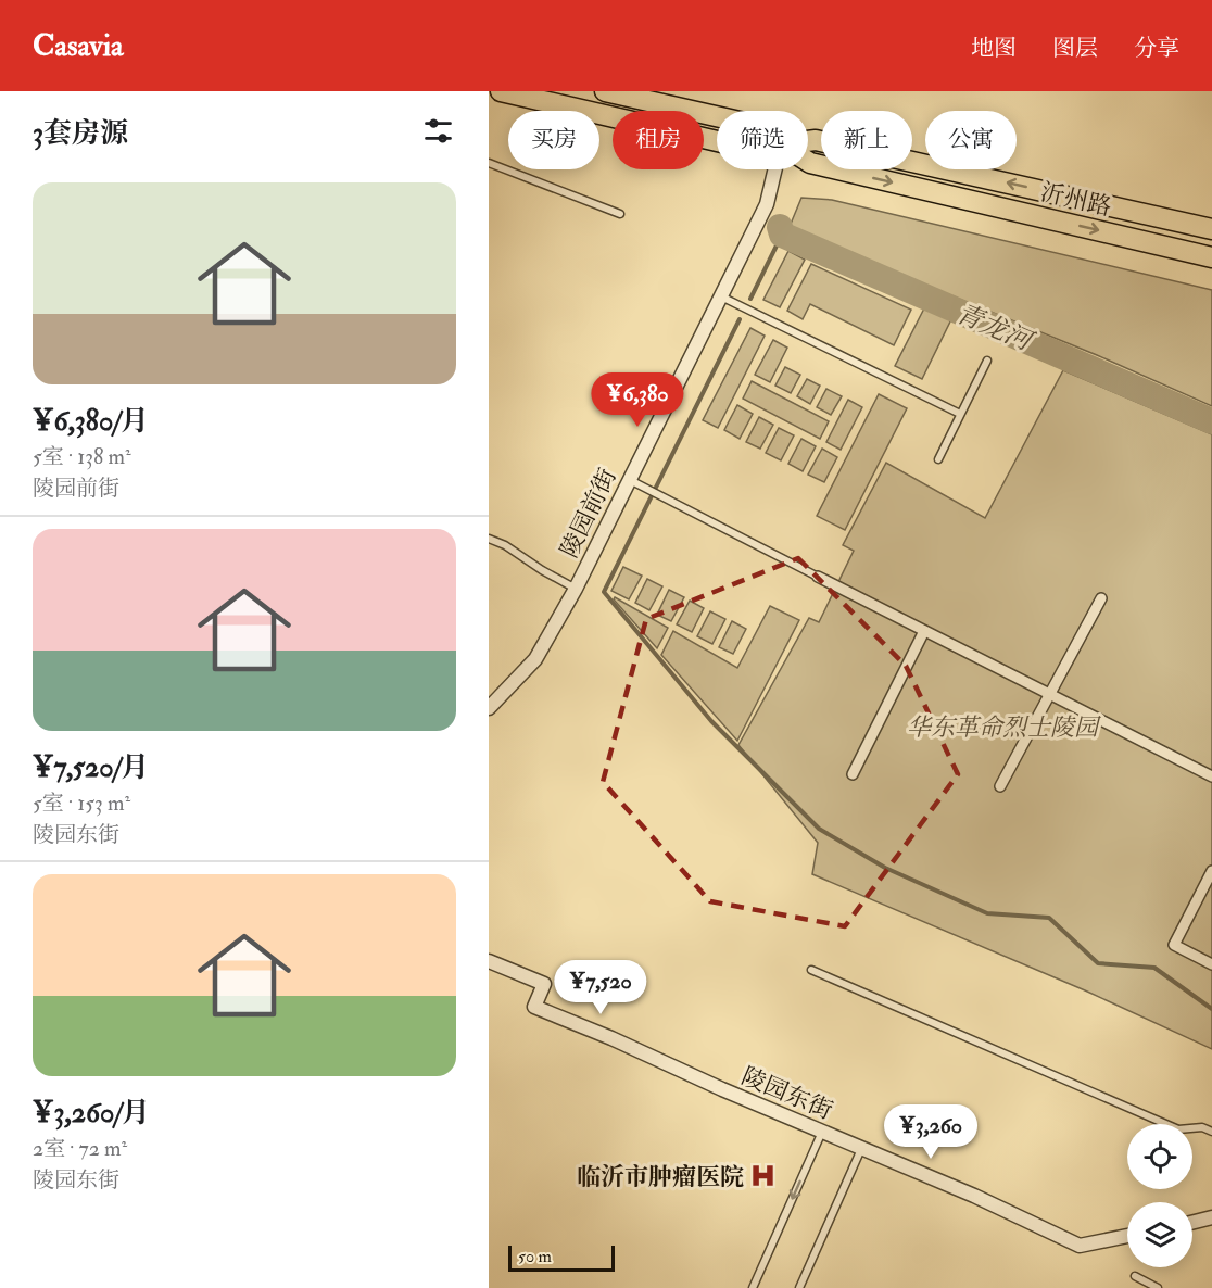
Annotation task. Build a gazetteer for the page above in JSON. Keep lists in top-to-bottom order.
{
  "streets": {
    "main road": ["沂州路"],
    "street": ["陵园前街", "陵园东街"]
  },
  "water": ["青龙河"],
  "parks": ["华东革命烈士陵园"],
  "places": {
    "hospital": ["临沂市肿瘤医院"]
  },
  "scale_bar": "50 m",
  "page": {
    "header": "Casavia",
    "nav": ["地图", "图层", "分享"],
    "heading": "3套房源",
    "chip": [
      "买房",
      "租房",
      "筛选",
      "新上",
      "公寓"
    ],
    "list": [
      {
        "name": "¥6,380/月",
        "note": "5室 · 138 m² · 陵园前街"
      },
      {
        "name": "¥7,520/月",
        "note": "5室 · 153 m² · 陵园东街"
      },
      {
        "name": "¥3,260/月",
        "note": "2室 · 72 m² · 陵园东街"
      }
    ],
    "price": ["¥6,380", "¥7,520", "¥3,260"],
    "scale": "50 m"
  }
}
